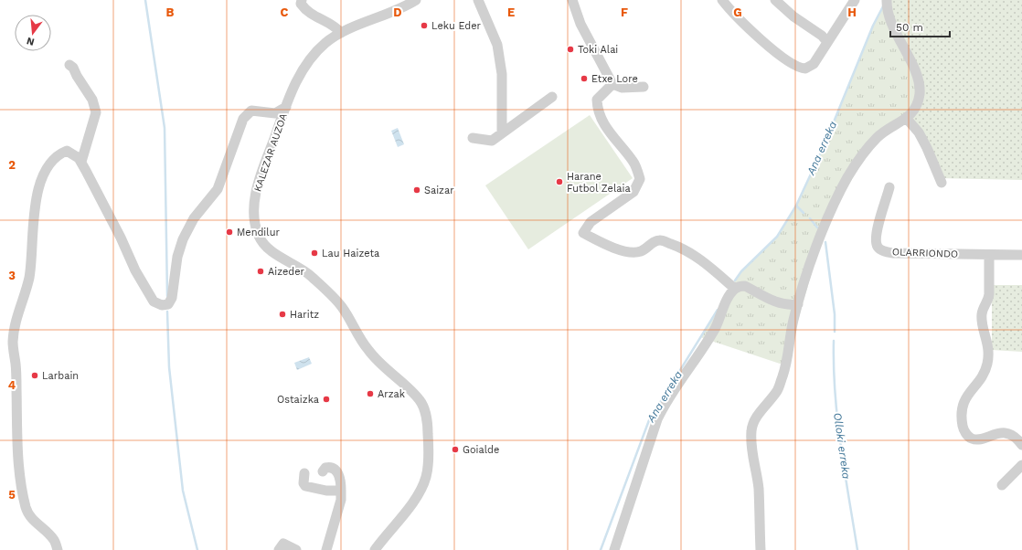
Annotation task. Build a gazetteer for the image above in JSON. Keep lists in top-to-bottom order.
{
  "streets": {
    "street": ["KALEZAR AUZOA", "OLARRIONDO"]
  },
  "water": ["Ana erreka", "Olloki erreka"],
  "places": [
    "Leku Eder",
    "Toki Alai",
    "Etxe Lore",
    "Harane Futbol Zelaia",
    "Saizar",
    "Mendilur",
    "Lau Haizeta",
    "Aizeder",
    "Haritz",
    "Larbain",
    "Arzak",
    "Ostaizka",
    "Goialde"
  ],
  "scale_bar": "50 m",
  "north": "bottom",
  "grid": {
    "columns": [
      "B",
      "C",
      "D",
      "E",
      "F",
      "G",
      "H"
    ],
    "rows": [
      "2",
      "3",
      "4",
      "5"
    ]
  }
}
